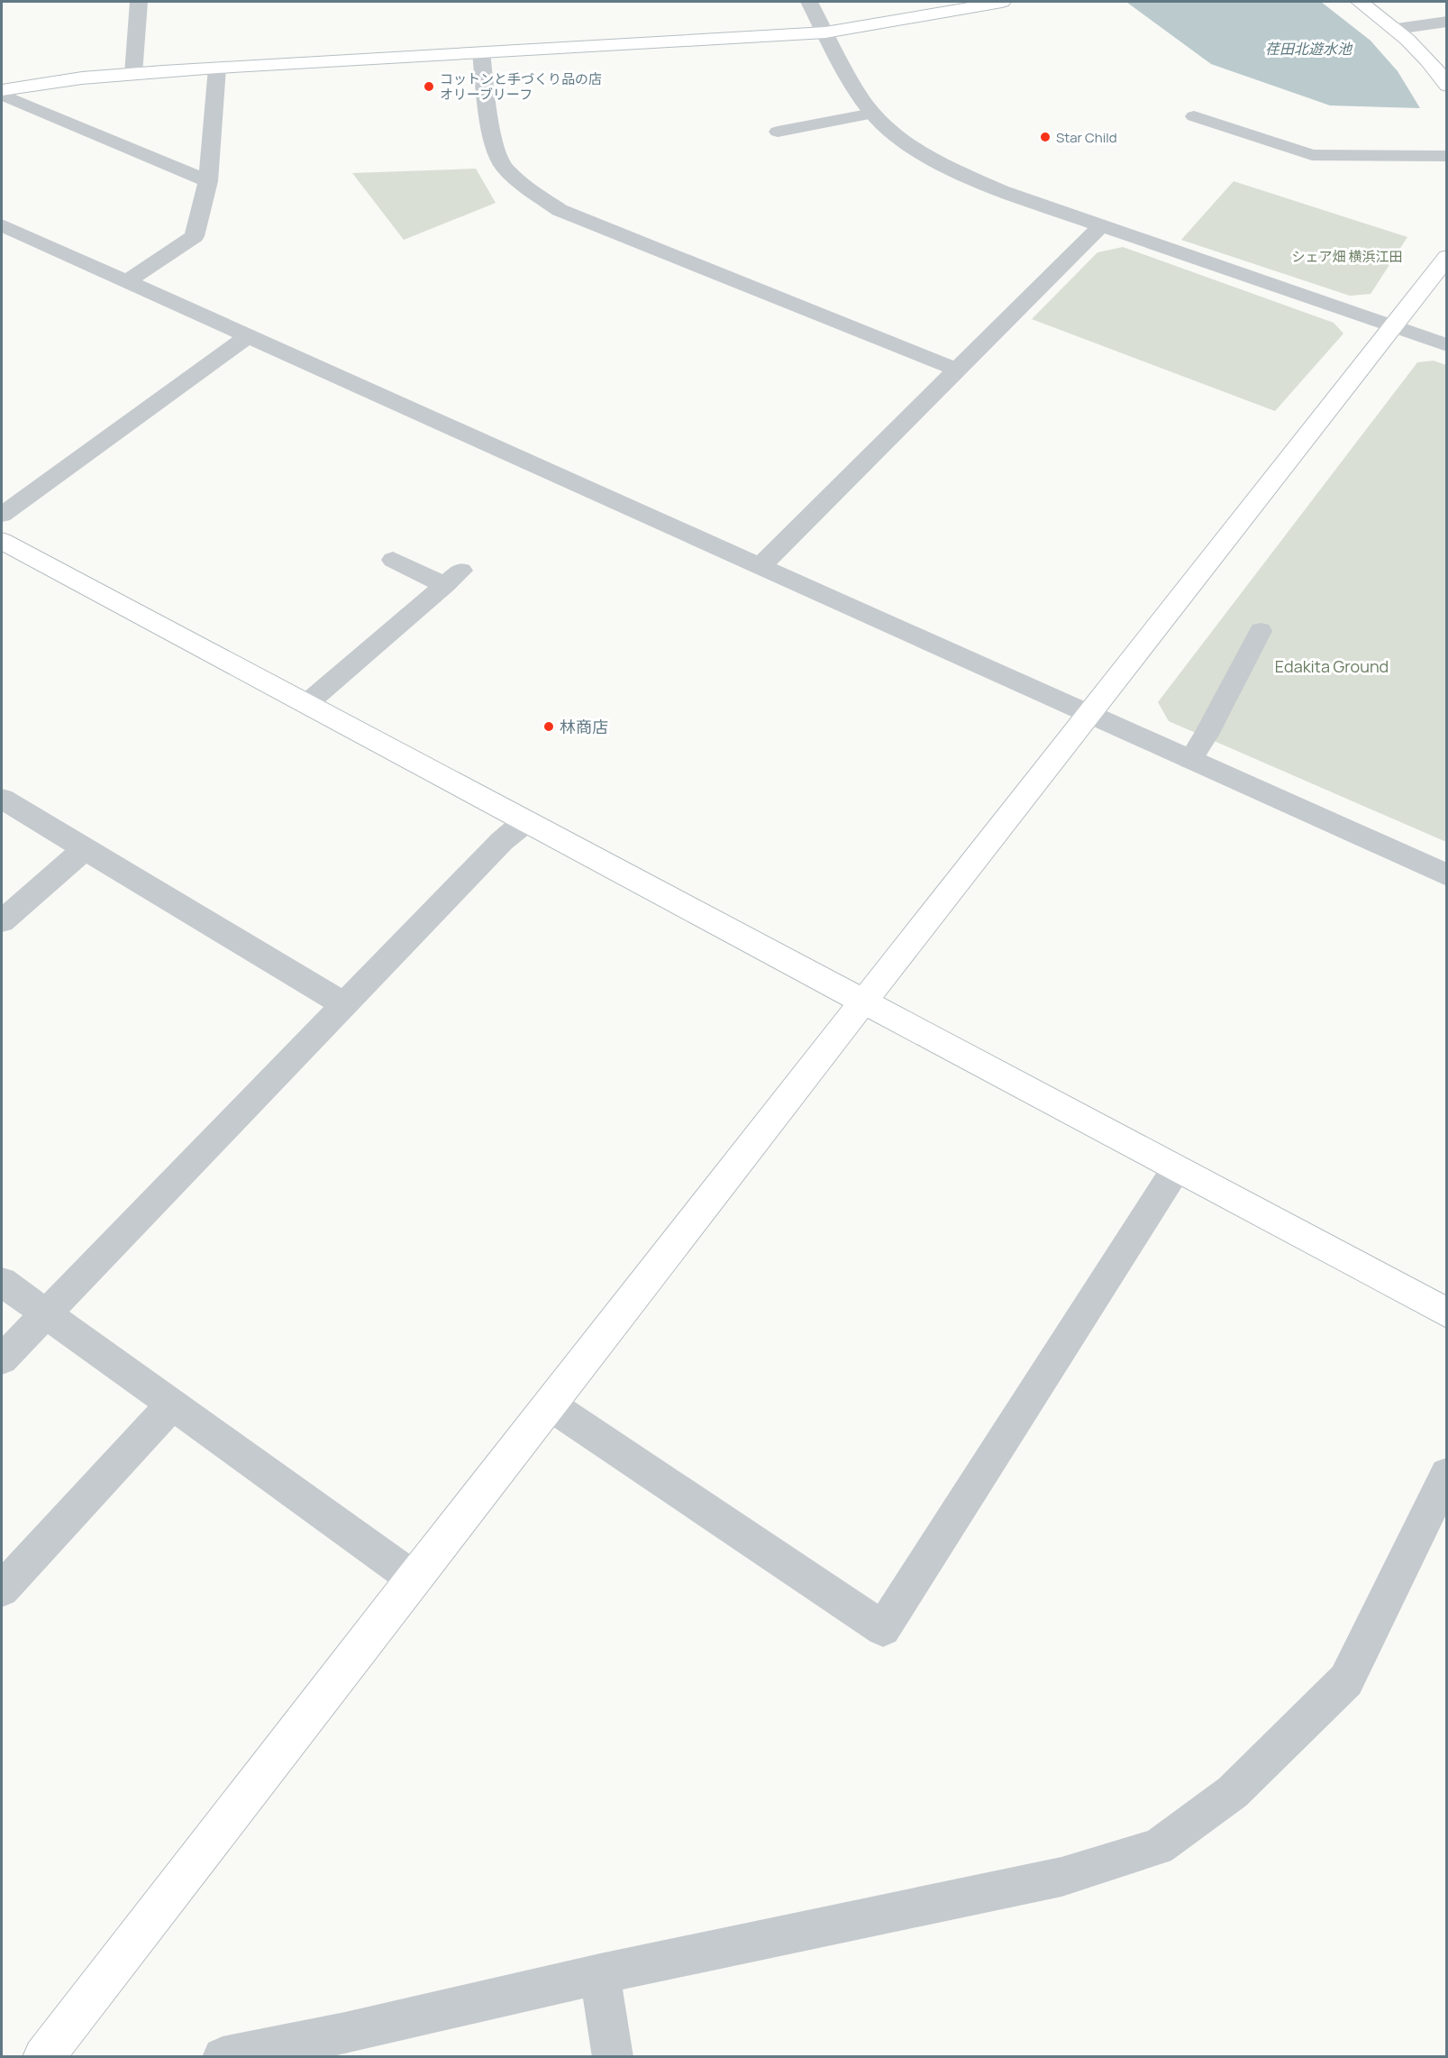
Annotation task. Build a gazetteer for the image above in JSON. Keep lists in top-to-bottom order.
{
  "water": ["荏田北遊水池"],
  "parks": ["シェア畑 横浜江田", "Edakita Ground"],
  "places": ["コットンと手づくり品の店 オリーブリーフ", "Star Child", "林商店"]
}
